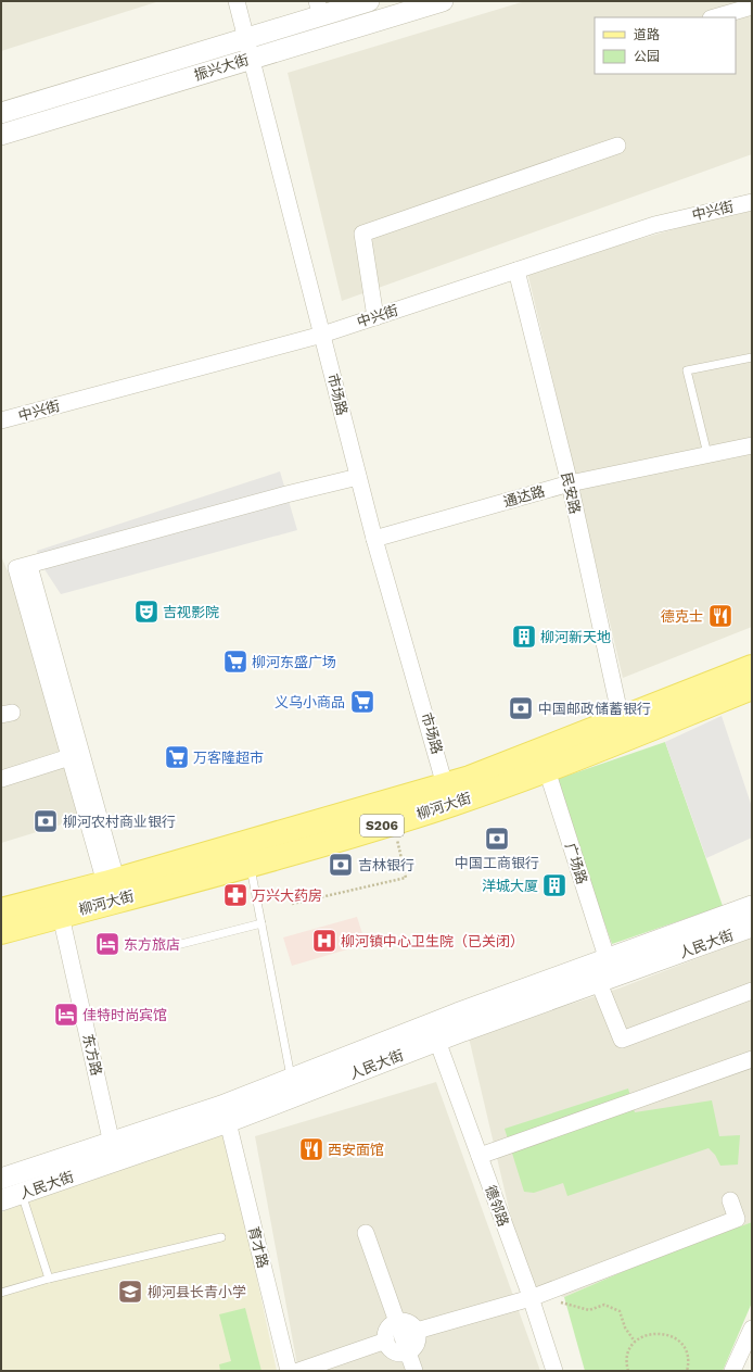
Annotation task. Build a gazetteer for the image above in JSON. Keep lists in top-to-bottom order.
{
  "streets": {
    "main road": ["柳河大街", "S206"],
    "street": [
      "振兴大街",
      "中兴街",
      "市场路",
      "民安路",
      "通达路",
      "广场路",
      "人民大街",
      "东方路",
      "德邻路",
      "育才路"
    ]
  },
  "crossings": [
    ["振兴大街", "市场路"],
    ["中兴街", "市场路"],
    ["中兴街", "民安路"],
    ["市场路", "通达路"],
    ["市场路", "柳河大街"],
    ["民安路", "通达路"],
    ["民安路", "柳河大街"],
    ["柳河大街", "广场路"],
    ["柳河大街", "东方路"],
    ["广场路", "人民大街"],
    ["人民大街", "东方路"],
    ["人民大街", "德邻路"],
    ["人民大街", "育才路"]
  ],
  "places": {
    "theatre": ["吉视影院"],
    "restaurant": ["德克士", "西安面馆"],
    "building": ["柳河新天地", "洋城大厦"],
    "supermarket": ["柳河东盛广场", "义乌小商品", "万客隆超市"],
    "bank": [
      "中国邮政储蓄银行",
      "柳河农村商业银行",
      "中国工商银行",
      "吉林银行"
    ],
    "pharmacy": ["万兴大药房"],
    "hospital": ["柳河镇中心卫生院（已关闭）"],
    "hotel": ["东方旅店", "佳特时尚宾馆"],
    "school or university": ["柳河县长青小学"]
  },
  "legend": ["道路", "公园"]
}
